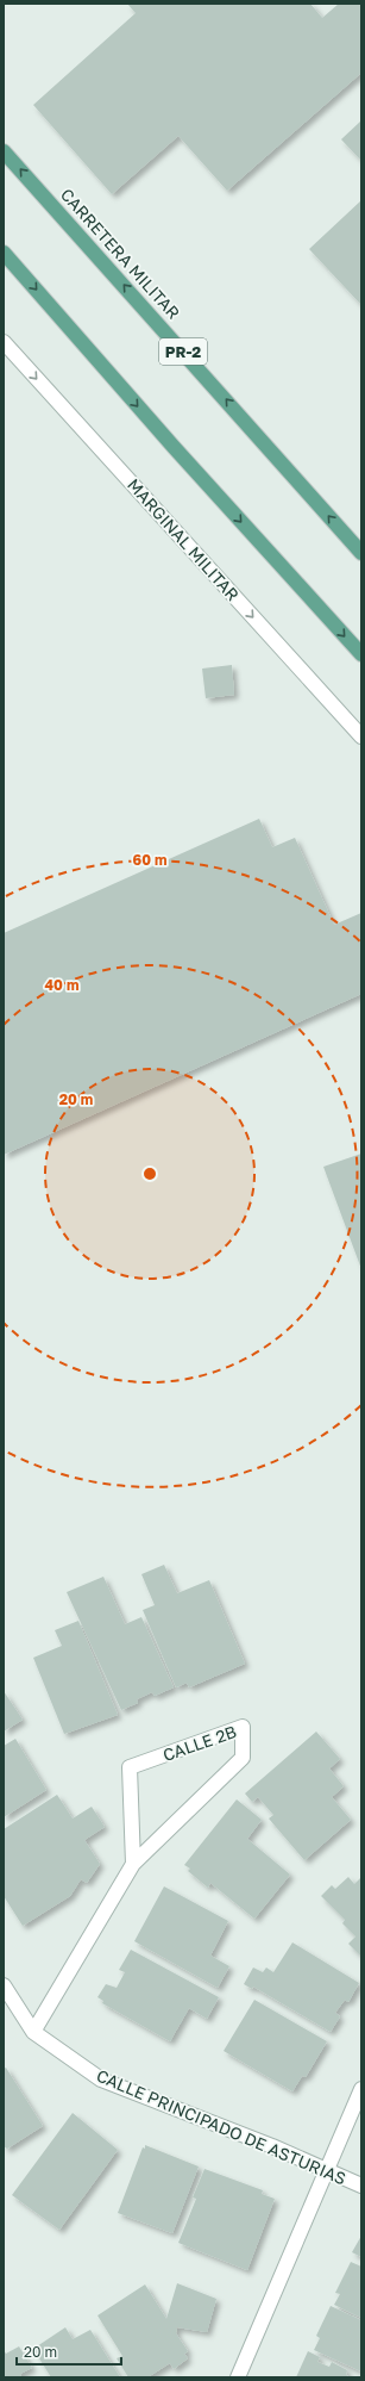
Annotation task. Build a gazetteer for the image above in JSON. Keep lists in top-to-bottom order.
{
  "streets": {
    "main road": ["CARRETERA MILITAR", "PR-2"],
    "street": ["MARGINAL MILITAR", "CALLE 2B", "CALLE PRINCIPADO DE ASTURIAS"]
  },
  "crossings": [
    ["CALLE 2B", "CALLE PRINCIPADO DE ASTURIAS"]
  ],
  "one_way": ["MARGINAL MILITAR"],
  "scale_bar": "20 m",
  "rings": ["60 m", "40 m", "20 m"]
}
